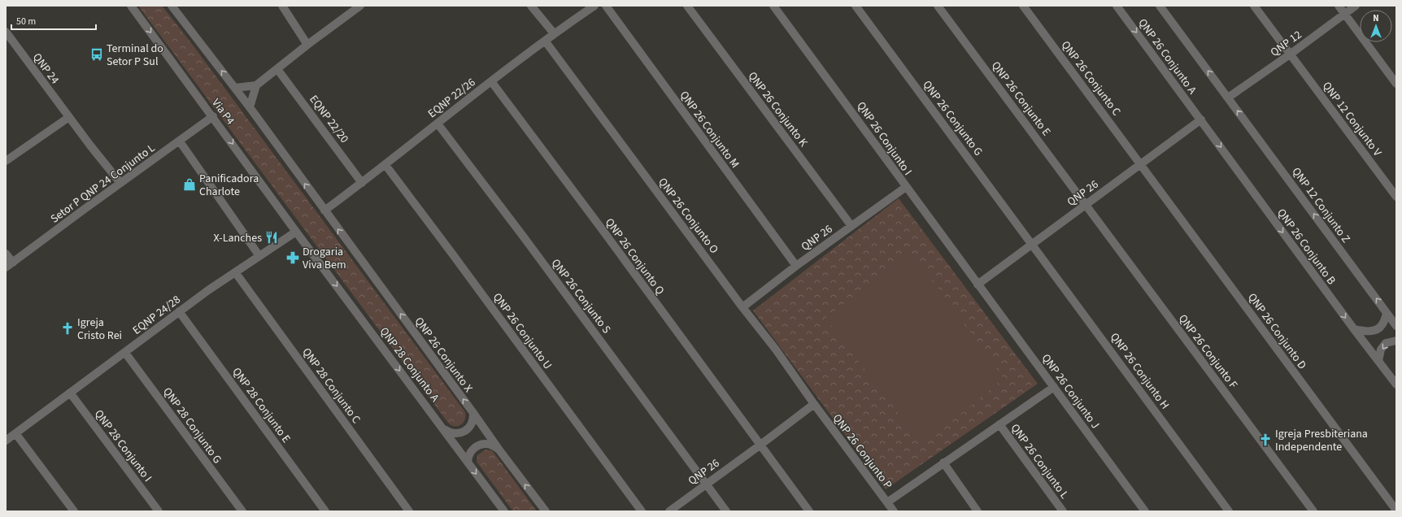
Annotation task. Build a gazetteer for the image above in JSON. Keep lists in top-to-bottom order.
{
  "streets": {
    "street": [
      "QNP 12",
      "QNP 26 Conjunto A",
      "QNP 24",
      "QNP 26 Conjunto C",
      "EQNP 22/26",
      "QNP 26 Conjunto E",
      "QNP 26 Conjunto K",
      "Via P4",
      "QNP 26 Conjunto G",
      "EQNP 22/20",
      "QNP 12 Conjunto V",
      "QNP 26 Conjunto M",
      "QNP 26 Conjunto I",
      "Setor P QNP 24 Conjunto L",
      "QNP 26",
      "QNP 12 Conjunto Z",
      "QNP 26 Conjunto O",
      "QNP 26 Conjunto B",
      "QNP 26 Conjunto Q",
      "QNP 26 Conjunto S",
      "EQNP 24/28",
      "QNP 26 Conjunto U",
      "QNP 26 Conjunto D",
      "QNP 26 Conjunto F",
      "QNP 26 Conjunto X",
      "QNP 28 Conjunto A",
      "QNP 26 Conjunto H",
      "QNP 28 Conjunto C",
      "QNP 26 Conjunto J",
      "QNP 28 Conjunto E",
      "QNP 28 Conjunto G",
      "QNP 28 Conjunto I",
      "QNP 26 Conjunto P",
      "QNP 26 Conjunto L"
    ]
  },
  "crossings": [
    ["QNP 12", "QNP 12 Conjunto V"],
    ["QNP 12", "QNP 12 Conjunto Z"],
    ["QNP 26 Conjunto A", "QNP 26"],
    ["QNP 26 Conjunto A", "QNP 26 Conjunto B"],
    ["QNP 24", "Setor P QNP 24 Conjunto L"],
    ["QNP 26 Conjunto C", "QNP 26"],
    ["QNP 26 Conjunto C", "QNP 26 Conjunto D"],
    ["EQNP 22/26", "Via P4"],
    ["EQNP 22/26", "EQNP 22/20"],
    ["EQNP 22/26", "QNP 26 Conjunto O"],
    ["EQNP 22/26", "QNP 26 Conjunto Q"],
    ["EQNP 22/26", "QNP 26 Conjunto S"],
    ["EQNP 22/26", "QNP 26 Conjunto U"],
    ["EQNP 22/26", "QNP 26 Conjunto X"],
    ["QNP 26 Conjunto E", "QNP 26"],
    ["QNP 26 Conjunto E", "QNP 26 Conjunto F"],
    ["QNP 26 Conjunto K", "QNP 26"],
    ["Via P4", "Setor P QNP 24 Conjunto L"],
    ["Via P4", "EQNP 24/28"],
    ["Via P4", "QNP 26 Conjunto X"],
    ["Via P4", "QNP 28 Conjunto A"],
    ["QNP 26 Conjunto G", "QNP 26"],
    ["QNP 26 Conjunto G", "QNP 26 Conjunto H"],
    ["QNP 26 Conjunto M", "QNP 26"],
    ["QNP 26 Conjunto I", "QNP 26"],
    ["QNP 26 Conjunto I", "QNP 26 Conjunto J"],
    ["QNP 26", "QNP 26 Conjunto O"],
    ["QNP 26", "QNP 26 Conjunto B"],
    ["QNP 26", "QNP 26 Conjunto Q"],
    ["QNP 26", "QNP 26 Conjunto S"],
    ["QNP 26", "QNP 26 Conjunto D"],
    ["QNP 26", "QNP 26 Conjunto F"],
    ["QNP 26", "QNP 26 Conjunto H"],
    ["QNP 26", "QNP 26 Conjunto J"],
    ["QNP 26", "QNP 26 Conjunto P"],
    ["QNP 26 Conjunto O", "QNP 26 Conjunto P"],
    ["EQNP 24/28", "QNP 28 Conjunto A"],
    ["EQNP 24/28", "QNP 28 Conjunto C"],
    ["EQNP 24/28", "QNP 28 Conjunto E"],
    ["EQNP 24/28", "QNP 28 Conjunto G"],
    ["EQNP 24/28", "QNP 28 Conjunto I"]
  ],
  "one_way": [
    "QNP 26 Conjunto A",
    "QNP 12 Conjunto Z",
    "QNP 26 Conjunto B",
    "QNP 26 Conjunto X",
    "QNP 28 Conjunto A"
  ],
  "places": {
    "bus stop": ["Terminal do Setor P Sul"],
    "shop": ["Panificadora Charlote"],
    "restaurant": ["X-Lanches"],
    "pharmacy": ["Drogaria Viva Bem"],
    "church": ["Igreja Cristo Rei", "Igreja Presbiteriana Independente"]
  },
  "scale_bar": "50 m",
  "north": "top"
}
